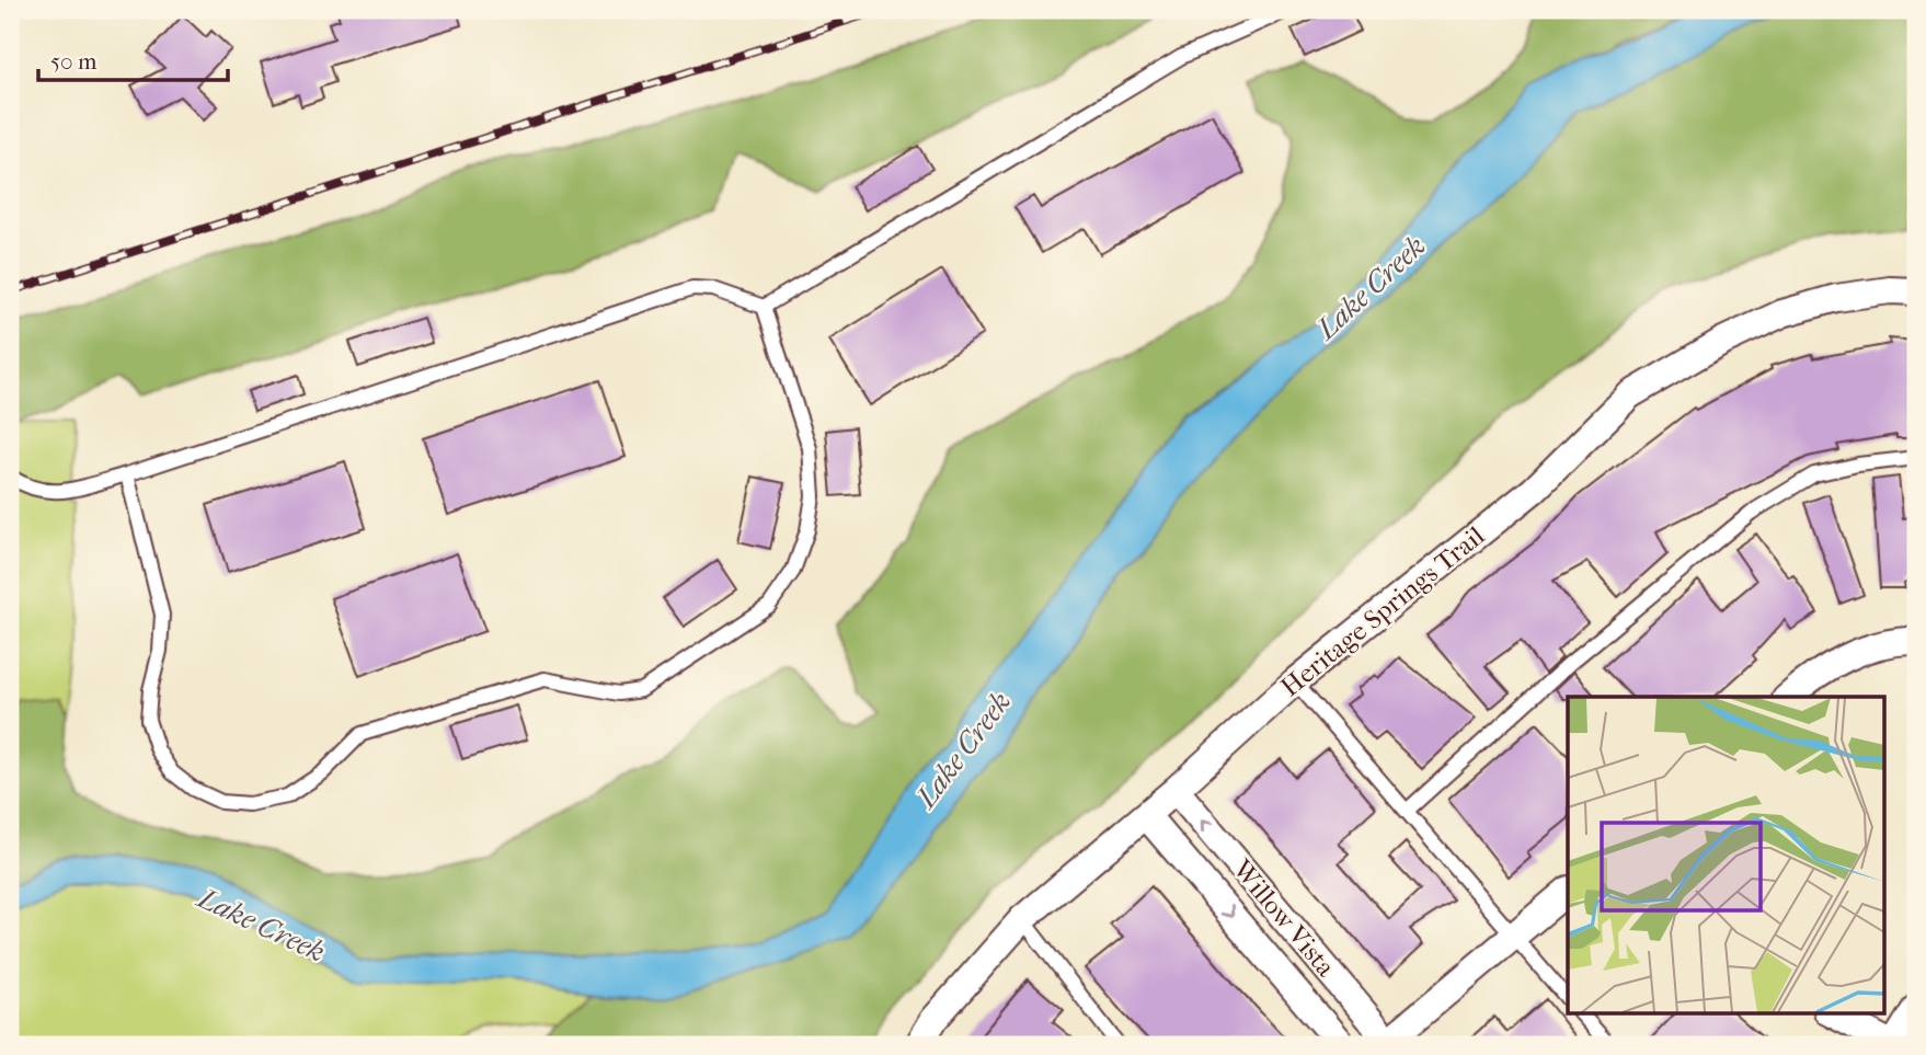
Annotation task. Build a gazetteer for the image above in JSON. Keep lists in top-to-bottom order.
{
  "streets": {
    "street": ["Heritage Springs Trail", "Willow Vista"]
  },
  "crossings": [
    ["Heritage Springs Trail", "Willow Vista"]
  ],
  "water": ["Lake Creek"],
  "scale_bar": "50 m"
}
